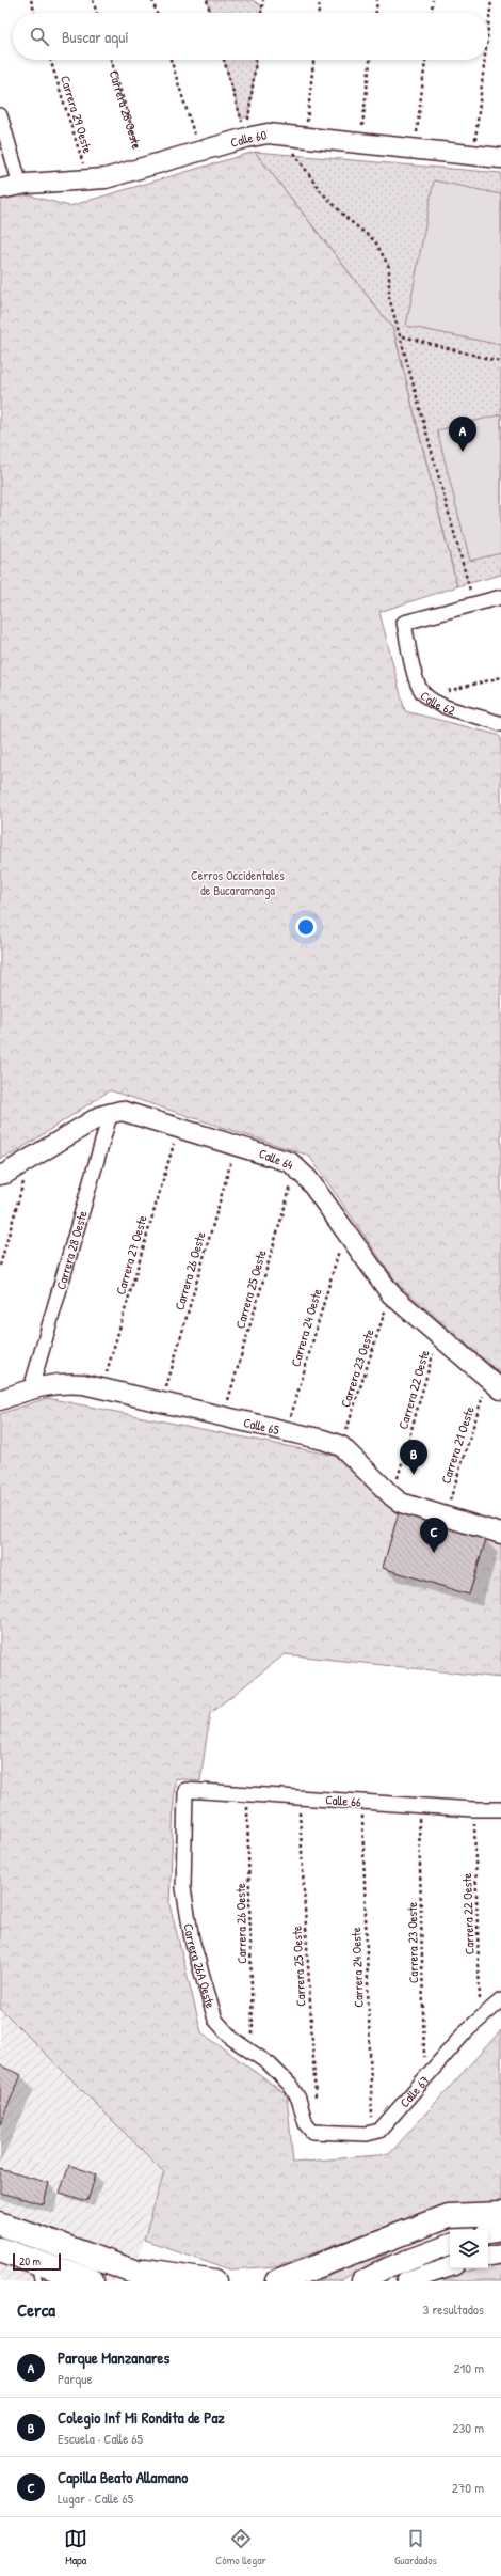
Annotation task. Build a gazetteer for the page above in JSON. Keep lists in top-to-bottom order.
{
  "streets": {
    "street": [
      "Carrera 28 Oeste",
      "Calle 60",
      "Calle 62",
      "Calle 64",
      "Calle 65",
      "Calle 66",
      "Carrera 26A Oeste",
      "Calle 67"
    ],
    "path": [
      "Carrera 29 Oeste",
      "Carrera 27 Oeste",
      "Carrera 26 Oeste",
      "Carrera 25 Oeste",
      "Carrera 24 Oeste",
      "Carrera 23 Oeste",
      "Carrera 22 Oeste",
      "Carrera 21 Oeste"
    ]
  },
  "crossings": [
    ["Carrera 28 Oeste", "Calle 60"],
    ["Carrera 28 Oeste", "Calle 64"],
    ["Carrera 28 Oeste", "Calle 65"],
    ["Carrera 29 Oeste", "Calle 60"],
    ["Calle 64", "Carrera 27 Oeste"],
    ["Calle 64", "Carrera 26 Oeste"],
    ["Calle 64", "Carrera 25 Oeste"],
    ["Calle 64", "Carrera 24 Oeste"],
    ["Calle 64", "Carrera 23 Oeste"],
    ["Calle 64", "Carrera 22 Oeste"],
    ["Calle 64", "Carrera 21 Oeste"],
    ["Carrera 27 Oeste", "Calle 65"],
    ["Carrera 26 Oeste", "Calle 65"],
    ["Carrera 26 Oeste", "Calle 66"],
    ["Carrera 26 Oeste", "Carrera 26A Oeste"],
    ["Carrera 25 Oeste", "Calle 65"],
    ["Carrera 25 Oeste", "Calle 66"],
    ["Carrera 24 Oeste", "Calle 65"],
    ["Carrera 24 Oeste", "Calle 66"],
    ["Carrera 24 Oeste", "Carrera 26A Oeste"],
    ["Carrera 24 Oeste", "Calle 67"],
    ["Carrera 23 Oeste", "Calle 65"],
    ["Carrera 23 Oeste", "Calle 66"],
    ["Carrera 23 Oeste", "Calle 67"],
    ["Carrera 22 Oeste", "Calle 65"],
    ["Carrera 22 Oeste", "Calle 66"],
    ["Carrera 22 Oeste", "Calle 67"],
    ["Calle 65", "Carrera 21 Oeste"],
    ["Calle 66", "Carrera 26A Oeste"],
    ["Carrera 26A Oeste", "Calle 67"]
  ],
  "parks": ["Cerros Occidentales de Bucaramanga"],
  "scale_bar": "20 m",
  "page": {
    "search": "Buscar aquí",
    "pins": ["A", "B", "C"],
    "scale": "20 m",
    "heading": ["Cerca", "3 resultados"],
    "list": [
      {
        "mark": "A",
        "name": "Parque Manzanares",
        "note": "Parque",
        "value": "210 m"
      },
      {
        "mark": "B",
        "name": "Colegio Inf Mi Rondita de Paz",
        "note": "Escuela · Calle 65",
        "value": "230 m"
      },
      {
        "mark": "C",
        "name": "Capilla Beato Allamano",
        "note": "Lugar · Calle 65",
        "value": "270 m"
      }
    ],
    "nav": ["Mapa", "Cómo llegar", "Guardados"]
  }
}
